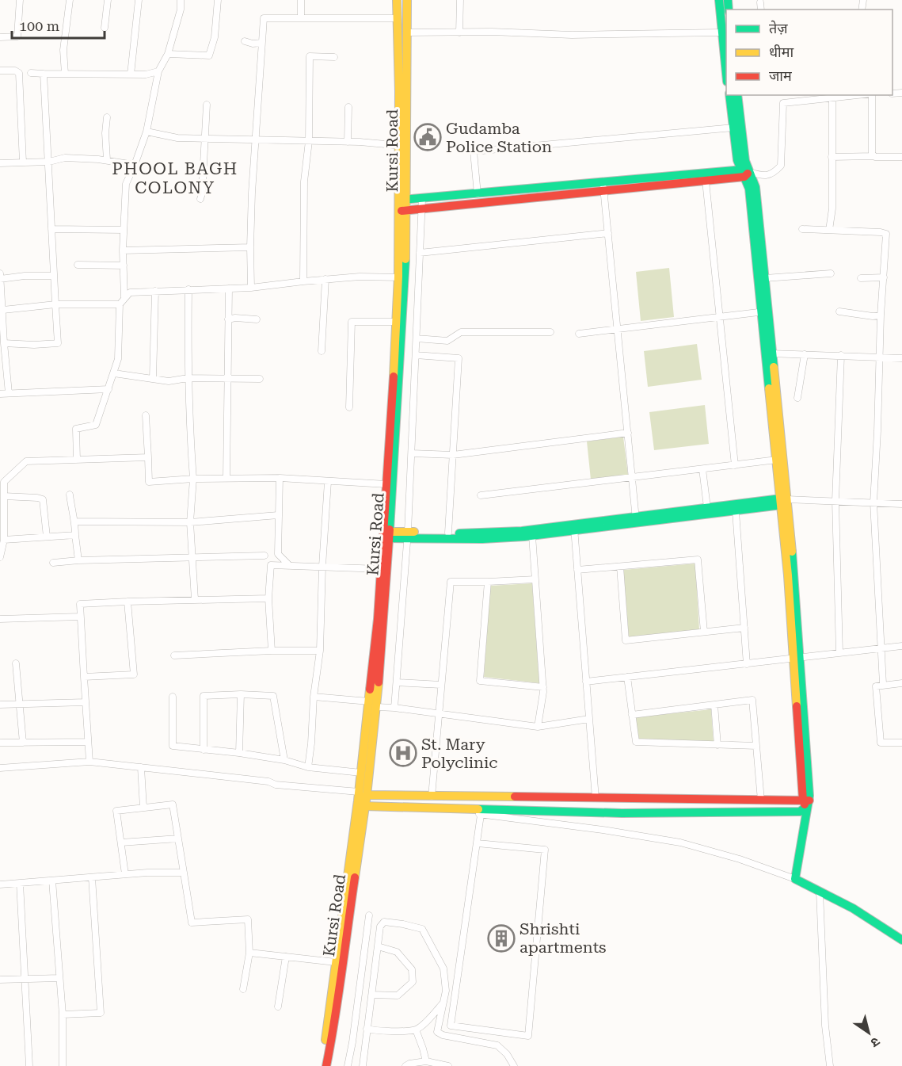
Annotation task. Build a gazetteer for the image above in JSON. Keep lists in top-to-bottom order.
{
  "streets": {
    "street": ["Kursi Road"]
  },
  "districts": ["PHOOL BAGH COLONY"],
  "places": {
    "public building": ["Gudamba Police Station"],
    "hospital": ["St. Mary Polyclinic"],
    "building": ["Shrishti apartments"]
  },
  "legend": ["तेज़", "धीमा", "जाम"],
  "scale_bar": "100 m",
  "north": "bottom right"
}
